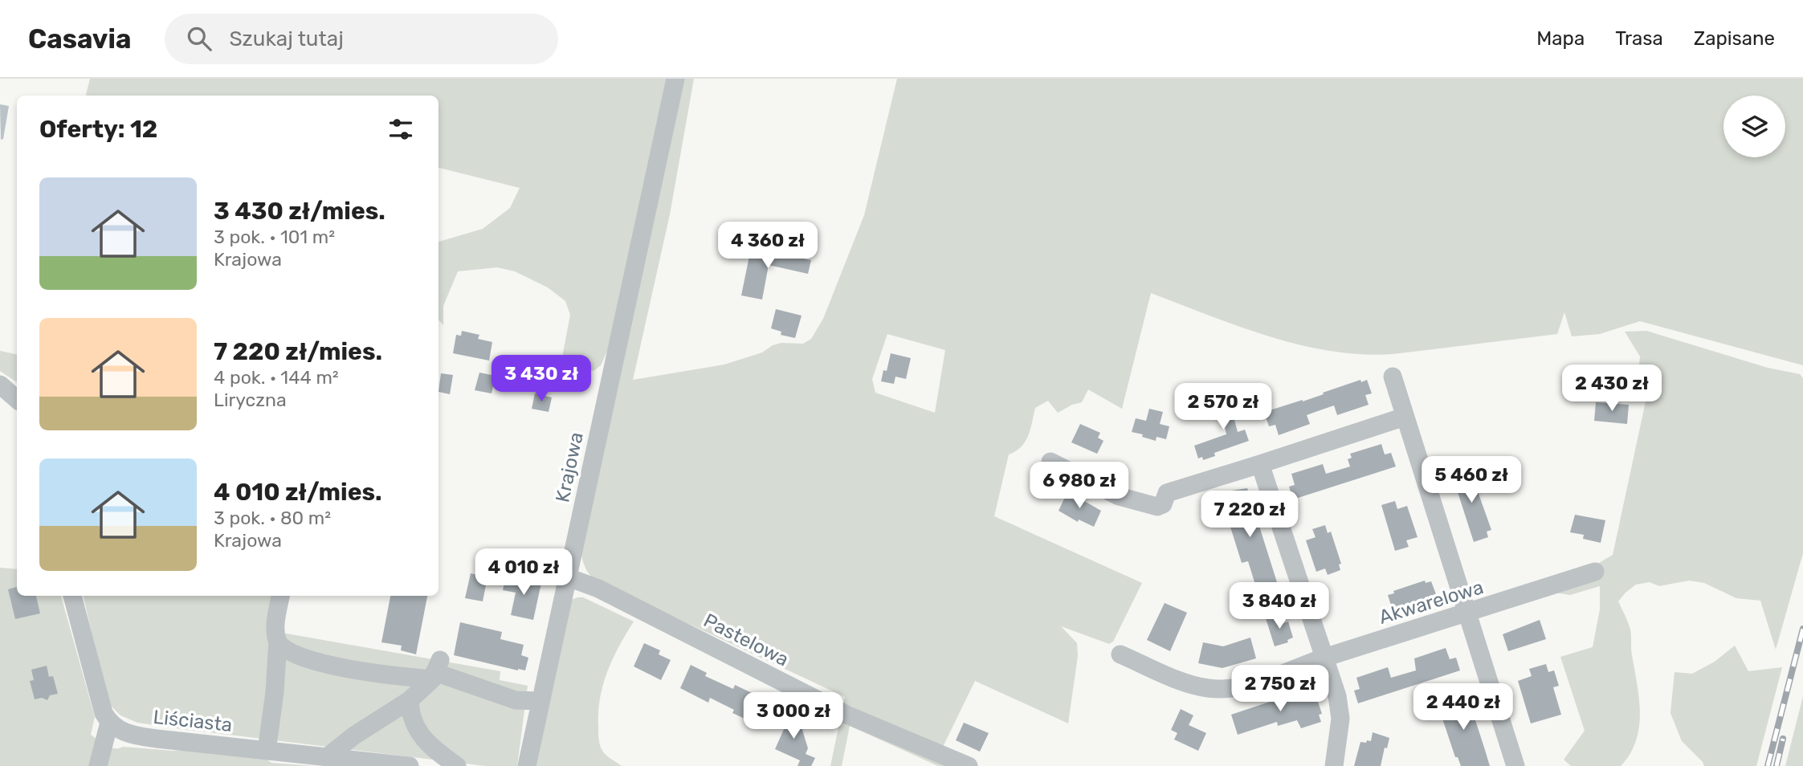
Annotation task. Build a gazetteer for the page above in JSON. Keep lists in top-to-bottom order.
{
  "streets": {
    "street": [
      "Krajowa",
      "Akwarelowa",
      "Pastelowa",
      "Liściasta"
    ]
  },
  "crossings": [
    ["Krajowa", "Pastelowa"]
  ],
  "page": {
    "header": "Casavia",
    "search": "Szukaj tutaj",
    "nav": ["Mapa", "Trasa", "Zapisane"],
    "heading": "Oferty: 12",
    "list": [
      {
        "name": "3 430 zł/mies.",
        "note": "3 pok. · 101 m² · Krajowa"
      },
      {
        "name": "7 220 zł/mies.",
        "note": "4 pok. · 144 m² · Liryczna"
      },
      {
        "name": "4 010 zł/mies.",
        "note": "3 pok. · 80 m² · Krajowa"
      }
    ],
    "price": [
      "4 360 zł",
      "3 430 zł",
      "2 430 zł",
      "2 570 zł",
      "5 460 zł",
      "6 980 zł",
      "7 220 zł",
      "4 010 zł",
      "3 840 zł",
      "2 750 zł",
      "2 440 zł",
      "3 000 zł"
    ]
  }
}
